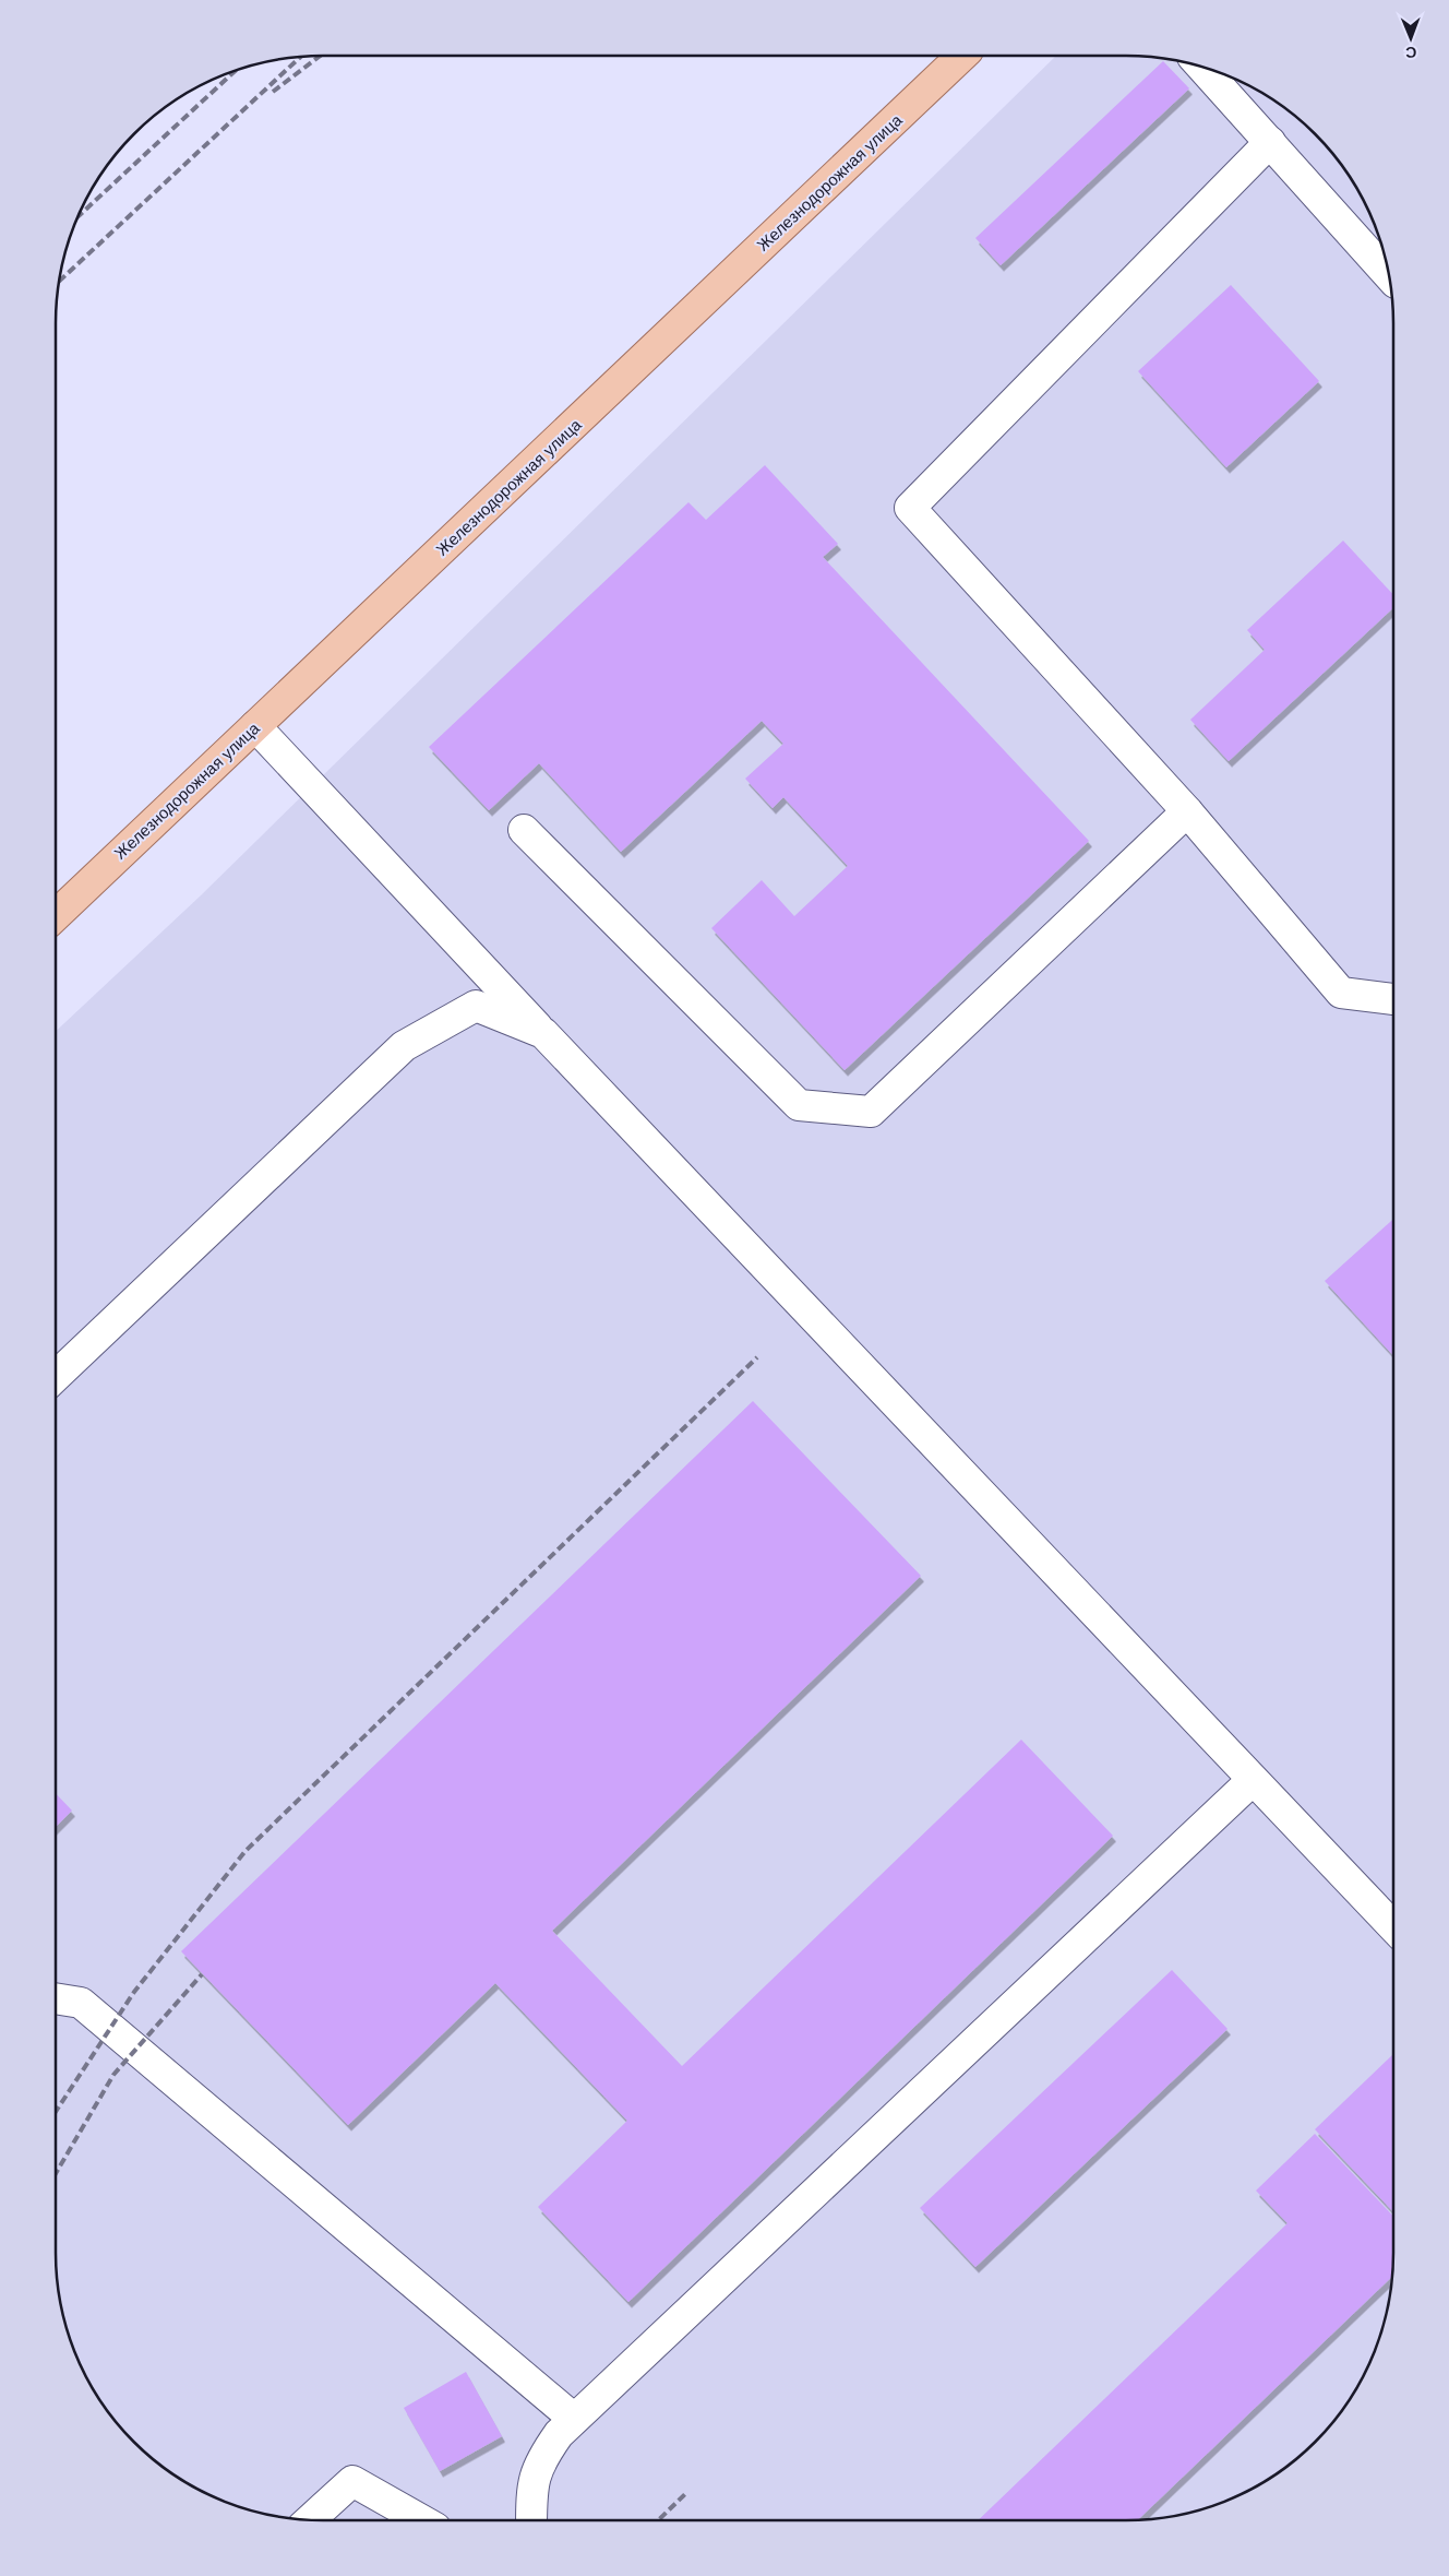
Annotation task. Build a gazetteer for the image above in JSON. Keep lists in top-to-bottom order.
{
  "streets": {
    "main road": ["Железнодорожная улица"]
  },
  "north": "bottom"
}
